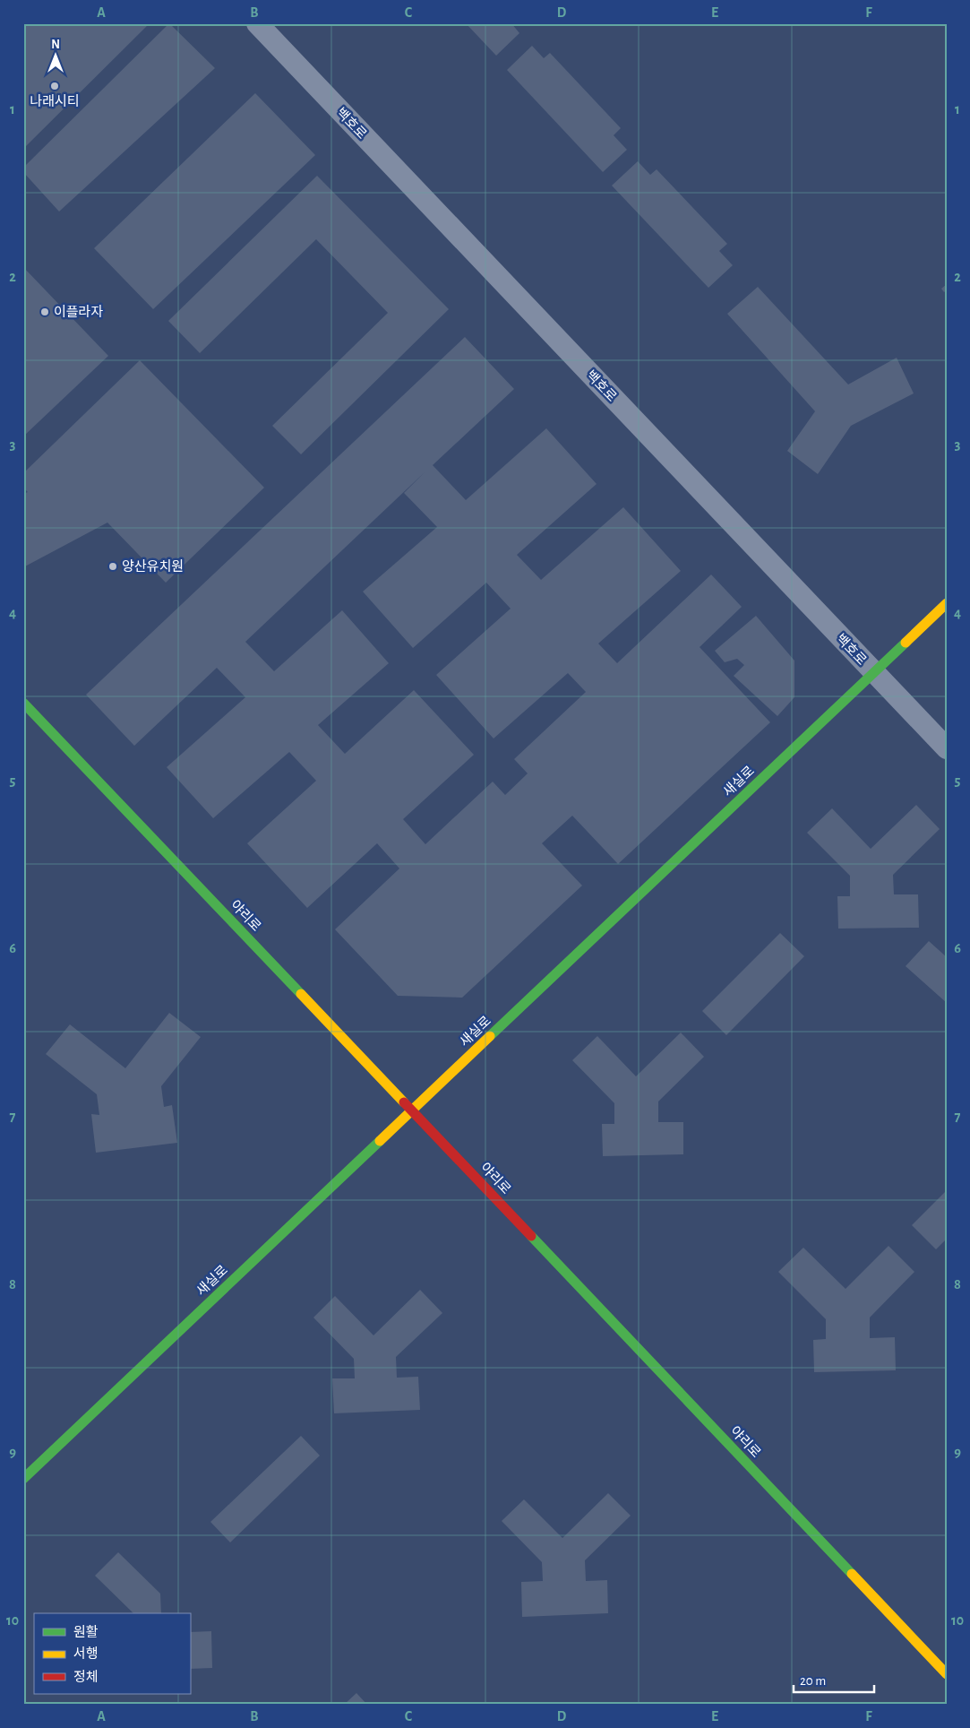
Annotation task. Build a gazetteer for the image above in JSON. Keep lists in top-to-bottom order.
{
  "streets": {
    "street": ["백호로", "새실로", "야리로"]
  },
  "crossings": [
    ["백호로", "새실로"],
    ["새실로", "야리로"]
  ],
  "places": ["나래시티", "이플라자", "양산유치원"],
  "legend": ["원활", "서행", "정체"],
  "scale_bar": "20 m",
  "north": "top",
  "grid": {
    "columns": [
      "A",
      "B",
      "C",
      "D",
      "E",
      "F"
    ],
    "rows": [
      "1",
      "2",
      "3",
      "4",
      "5",
      "6",
      "7",
      "8",
      "9",
      "10"
    ]
  }
}
